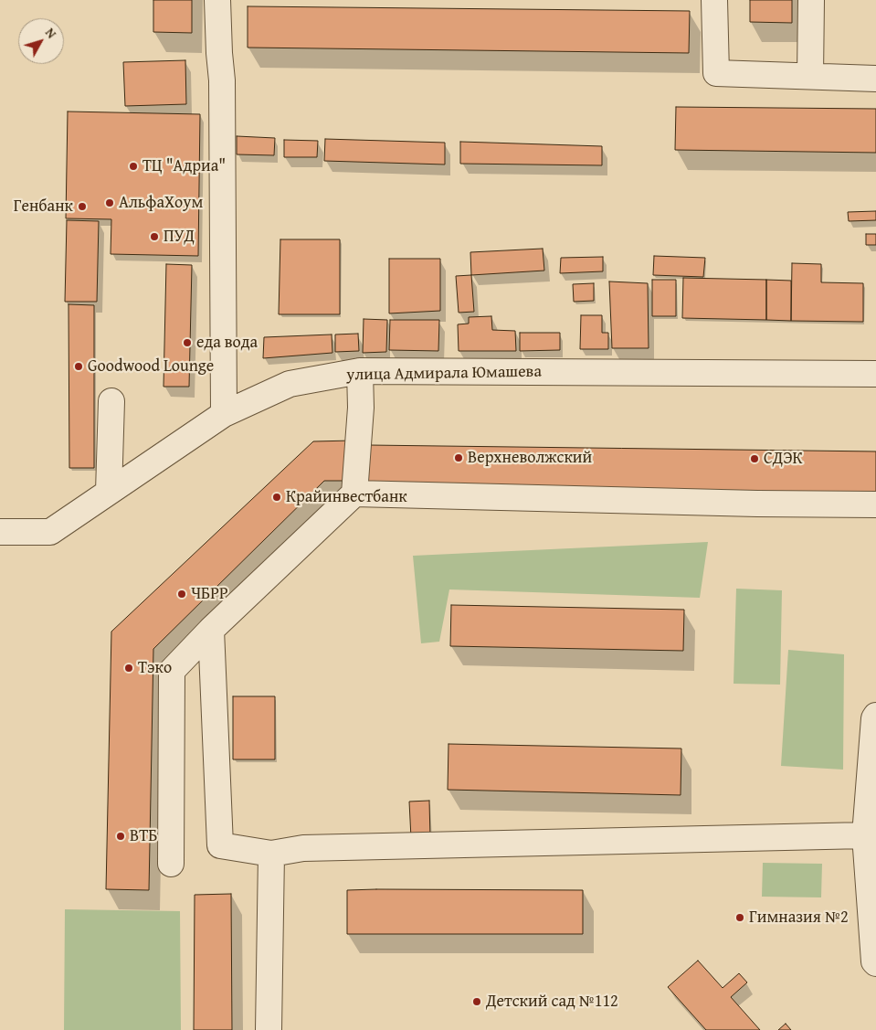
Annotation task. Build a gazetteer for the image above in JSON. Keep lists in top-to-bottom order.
{
  "streets": {
    "street": ["улица Адмирала Юмашева"]
  },
  "places": [
    "ТЦ \"Адриа\"",
    "АльфаХоум",
    "Генбанк",
    "ПУД",
    "еда вода",
    "Goodwood Lounge",
    "Верхневолжский",
    "СДЭК",
    "Крайинвестбанк",
    "ЧБРР",
    "Тэко",
    "ВТБ",
    "Гимназия №2",
    "Детский сад №112"
  ],
  "north": "top right"
}
